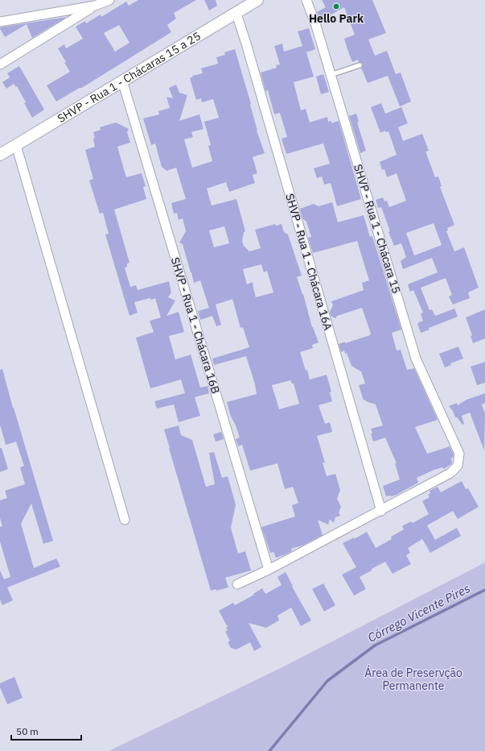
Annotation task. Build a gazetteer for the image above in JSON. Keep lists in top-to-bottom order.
{
  "streets": {
    "street": [
      "SHVP - Rua 1 - Chácaras 15 a 25",
      "SHVP - Rua 1 - Chácara 15",
      "SHVP - Rua 1 - Chácara 16A",
      "SHVP - Rua 1 - Chácara 16B"
    ]
  },
  "crossings": [
    ["SHVP - Rua 1 - Chácaras 15 a 25", "SHVP - Rua 1 - Chácara 16A"],
    ["SHVP - Rua 1 - Chácaras 15 a 25", "SHVP - Rua 1 - Chácara 16B"],
    ["SHVP - Rua 1 - Chácara 15", "SHVP - Rua 1 - Chácara 16A"]
  ],
  "water": ["Córrego Vicente Pires"],
  "parks": ["Área de Preservção Permanente"],
  "places": ["Hello Park"],
  "scale_bar": "50 m"
}
